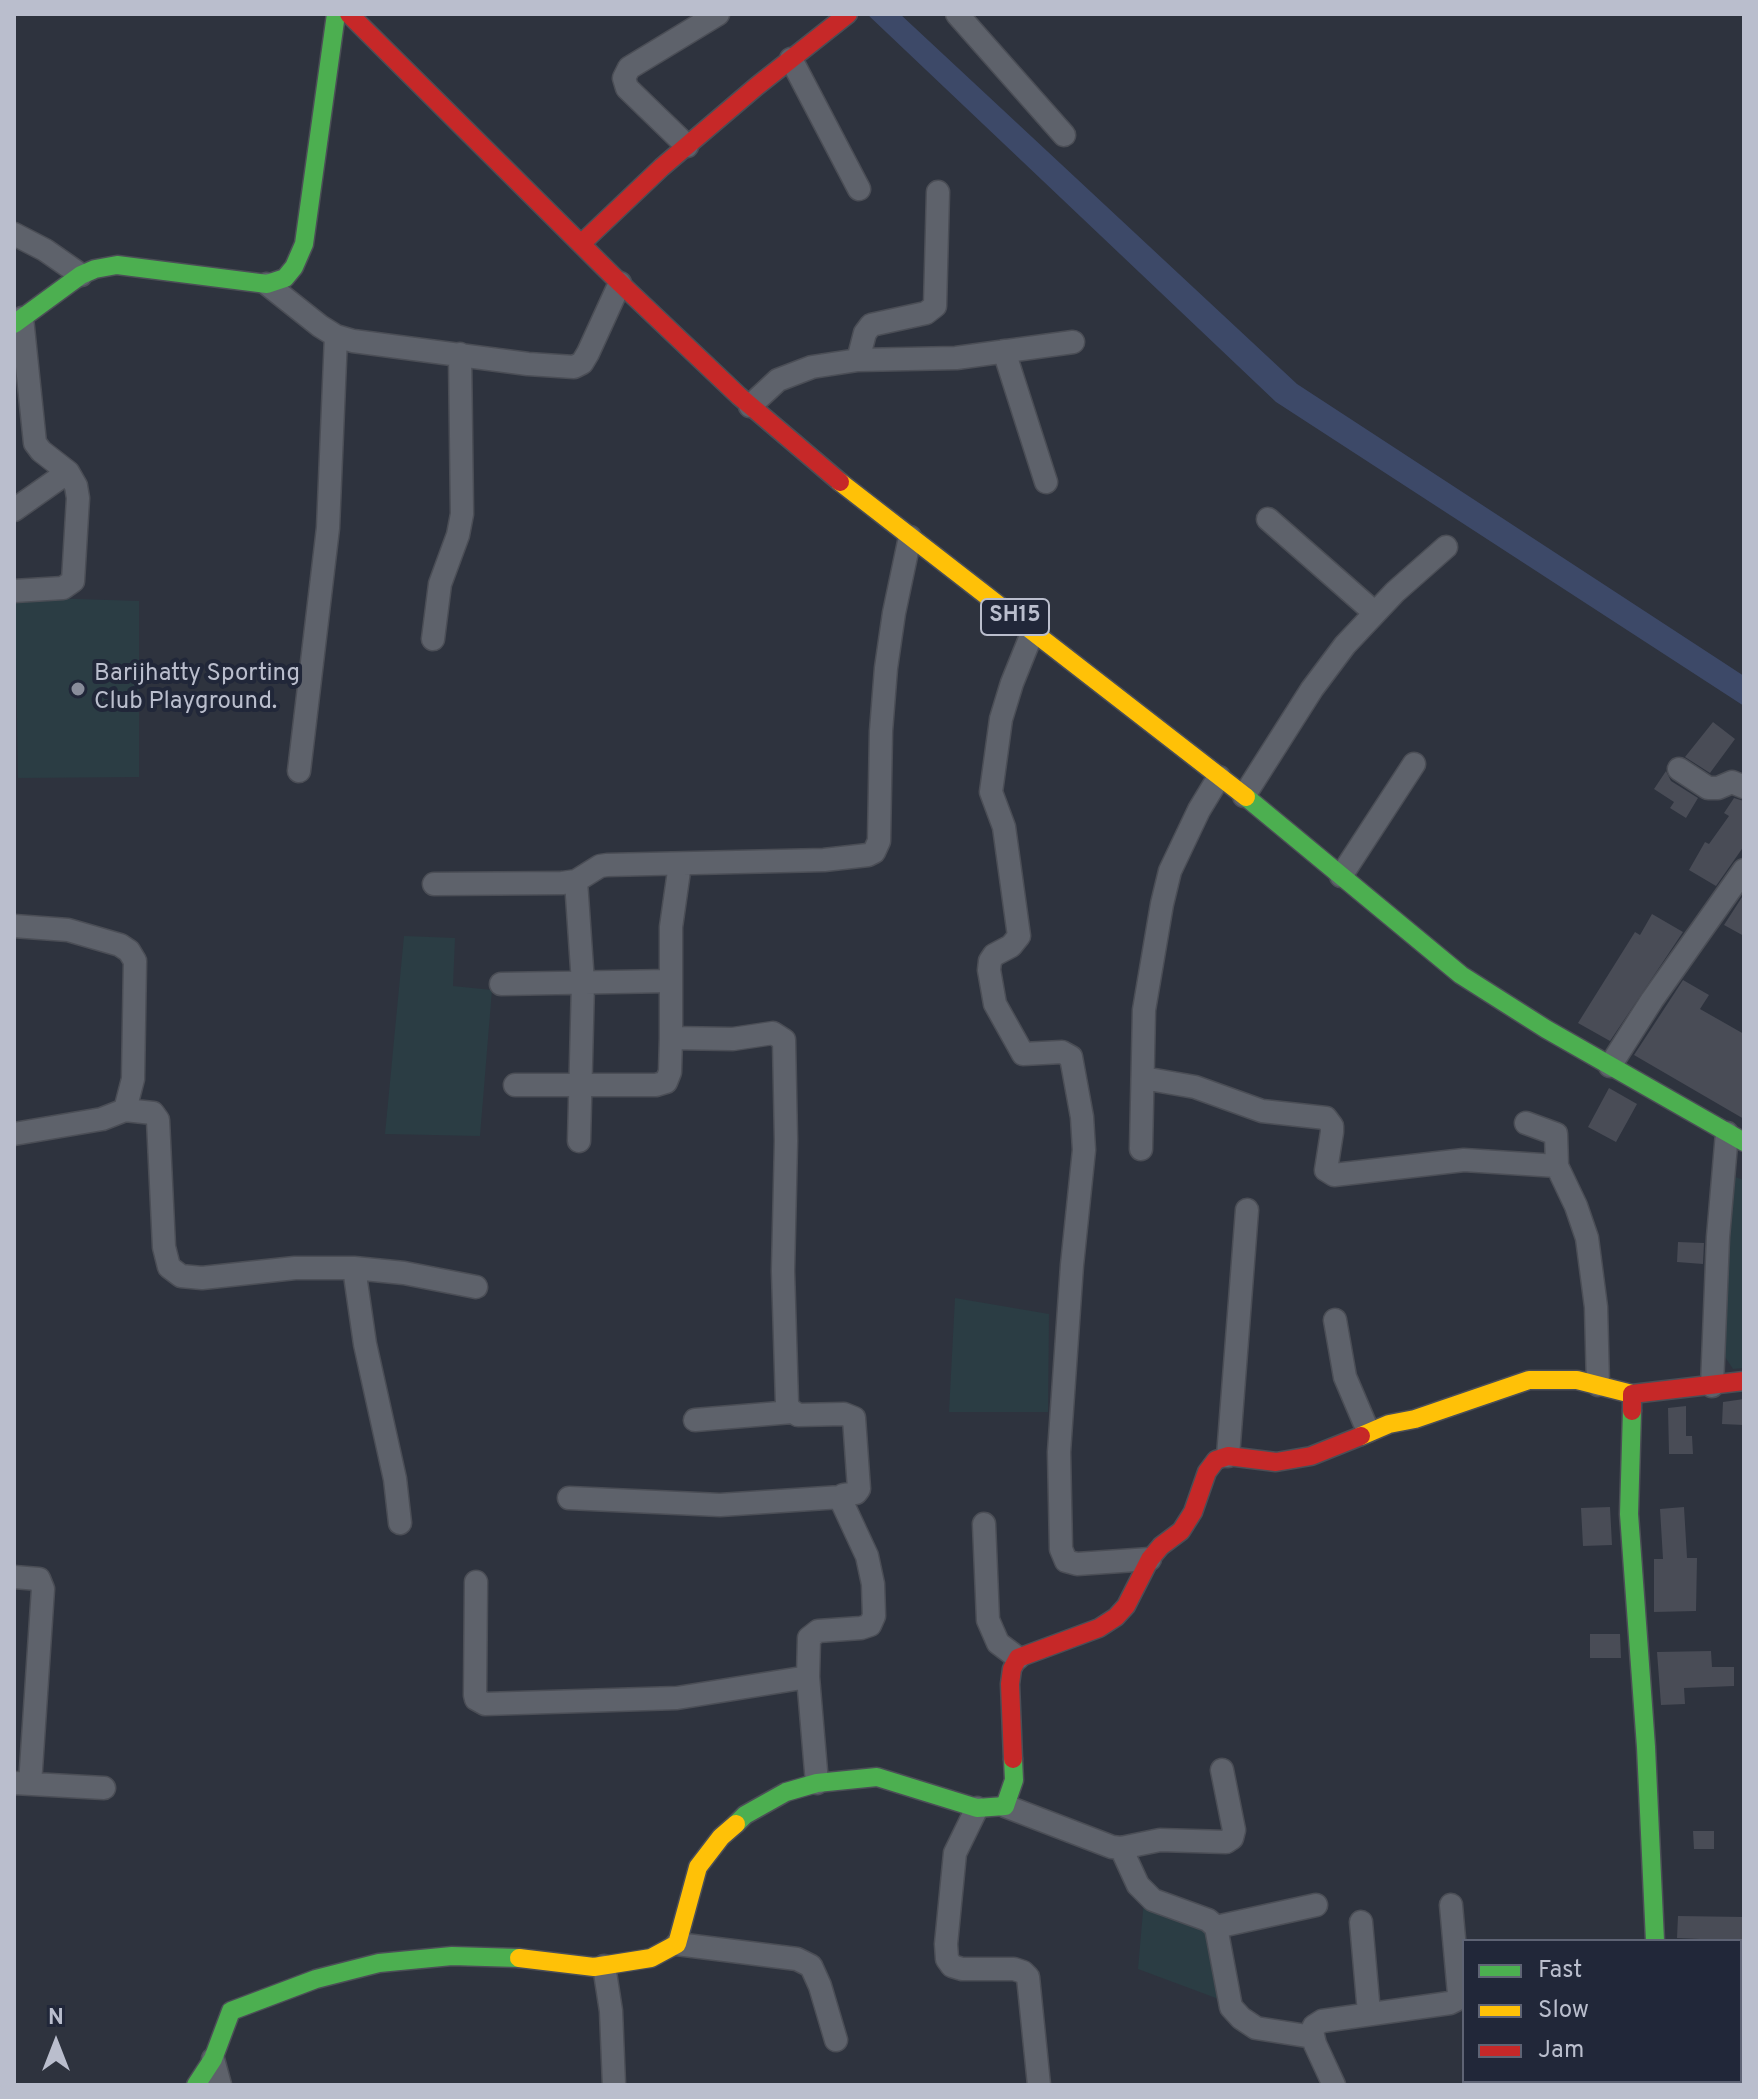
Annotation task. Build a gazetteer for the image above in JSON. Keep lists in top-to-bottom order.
{
  "streets": {
    "street": ["SH15"]
  },
  "places": ["Barijhatty Sporting Club Playground."],
  "legend": ["Fast", "Slow", "Jam"],
  "north": "top"
}
